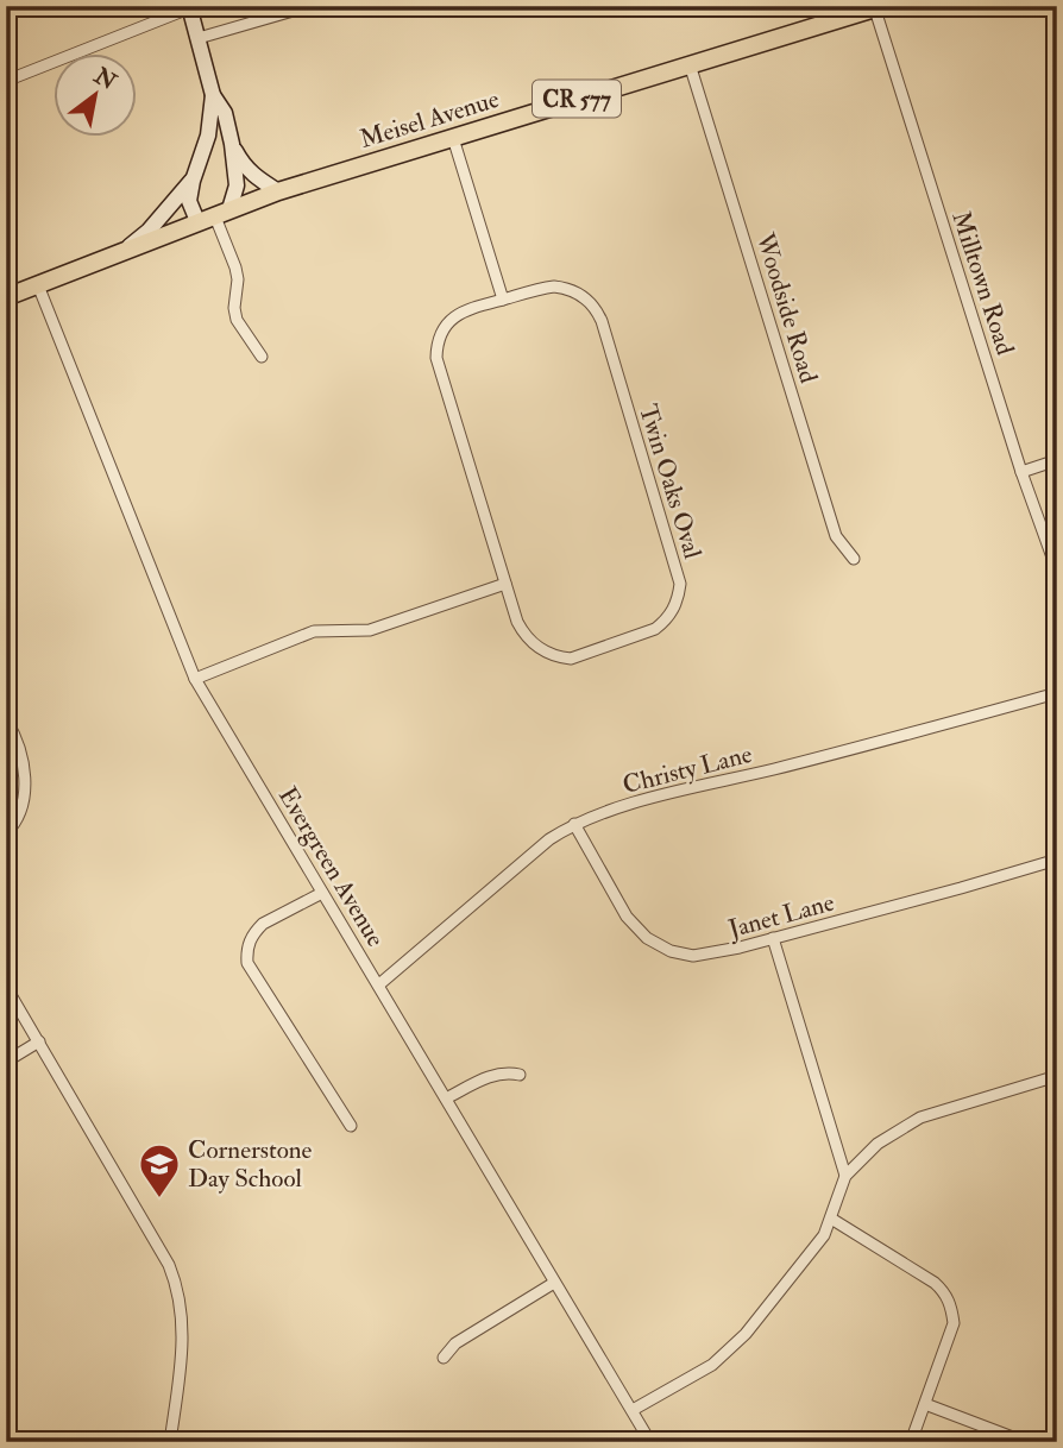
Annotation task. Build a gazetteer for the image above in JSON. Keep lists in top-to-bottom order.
{
  "streets": {
    "main road": ["CR 577", "Meisel Avenue"],
    "street": [
      "Milltown Road",
      "Woodside Road",
      "Twin Oaks Oval",
      "Christy Lane",
      "Evergreen Avenue",
      "Janet Lane"
    ]
  },
  "crossings": [
    ["CR 577", "Meisel Avenue"],
    ["CR 577", "Evergreen Avenue"],
    ["Meisel Avenue", "Milltown Road"],
    ["Meisel Avenue", "Woodside Road"],
    ["Christy Lane", "Evergreen Avenue"],
    ["Christy Lane", "Janet Lane"]
  ],
  "places": {
    "school or university": ["Cornerstone Day School"]
  },
  "north": "top right"
}
